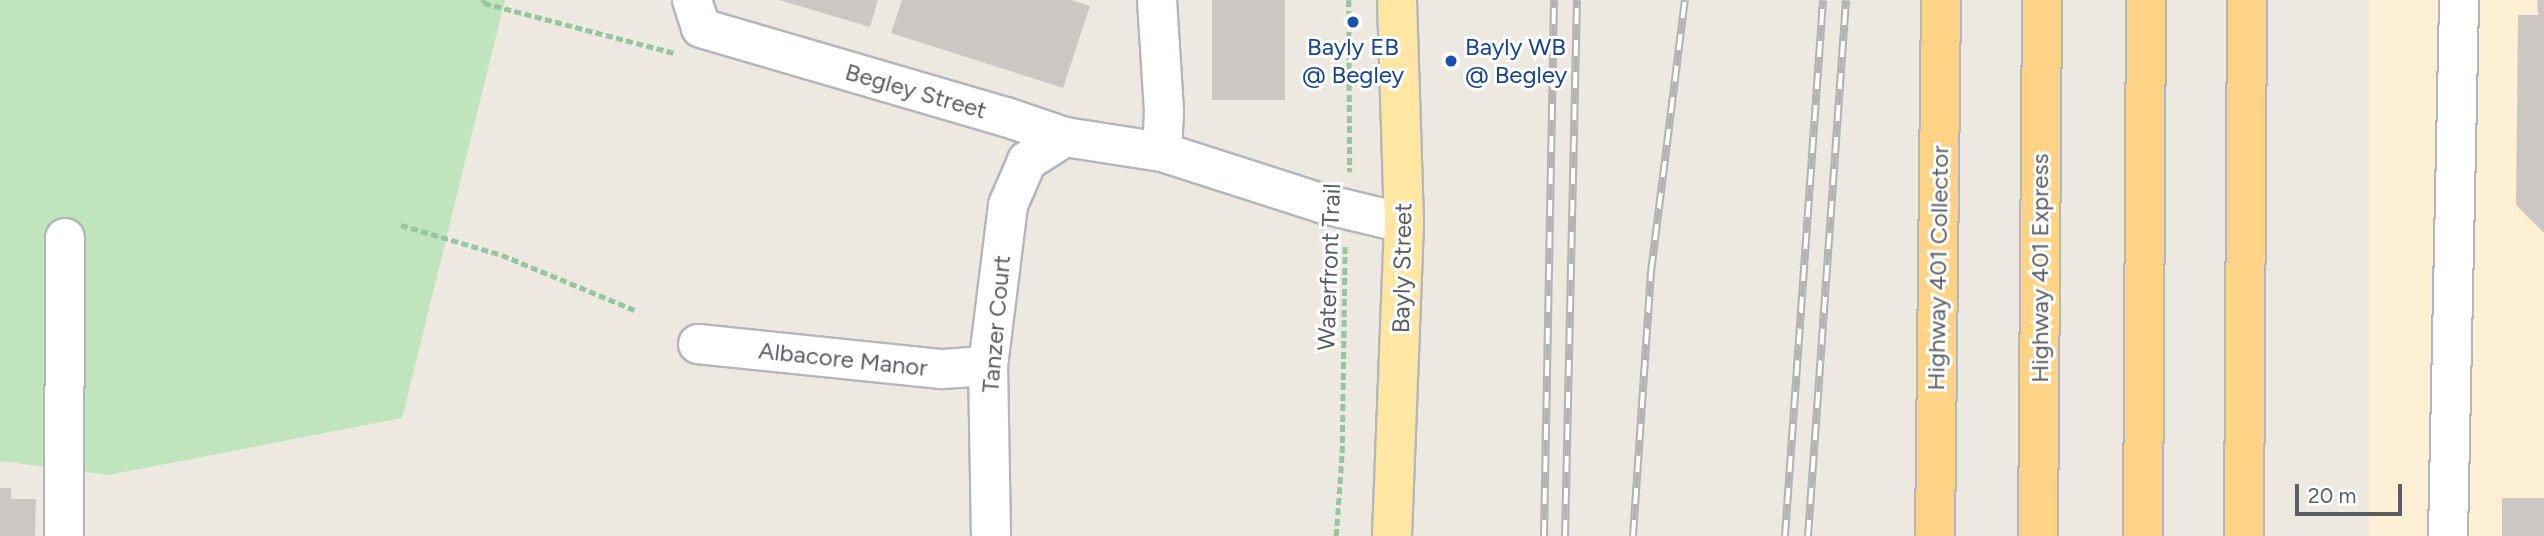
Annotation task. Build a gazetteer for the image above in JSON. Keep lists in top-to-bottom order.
{
  "streets": {
    "highway": ["Highway 401 Collector", "Highway 401 Express"],
    "main road": ["Bayly Street"],
    "street": ["Begley Street", "Tanzer Court", "Albacore Manor"],
    "path": ["Waterfront Trail"]
  },
  "crossings": [
    ["Begley Street", "Waterfront Trail"],
    ["Begley Street", "Bayly Street"],
    ["Begley Street", "Tanzer Court"],
    ["Tanzer Court", "Albacore Manor"]
  ],
  "places": ["Bayly EB @ Begley", "Bayly WB @ Begley"],
  "scale_bar": "20 m"
}
